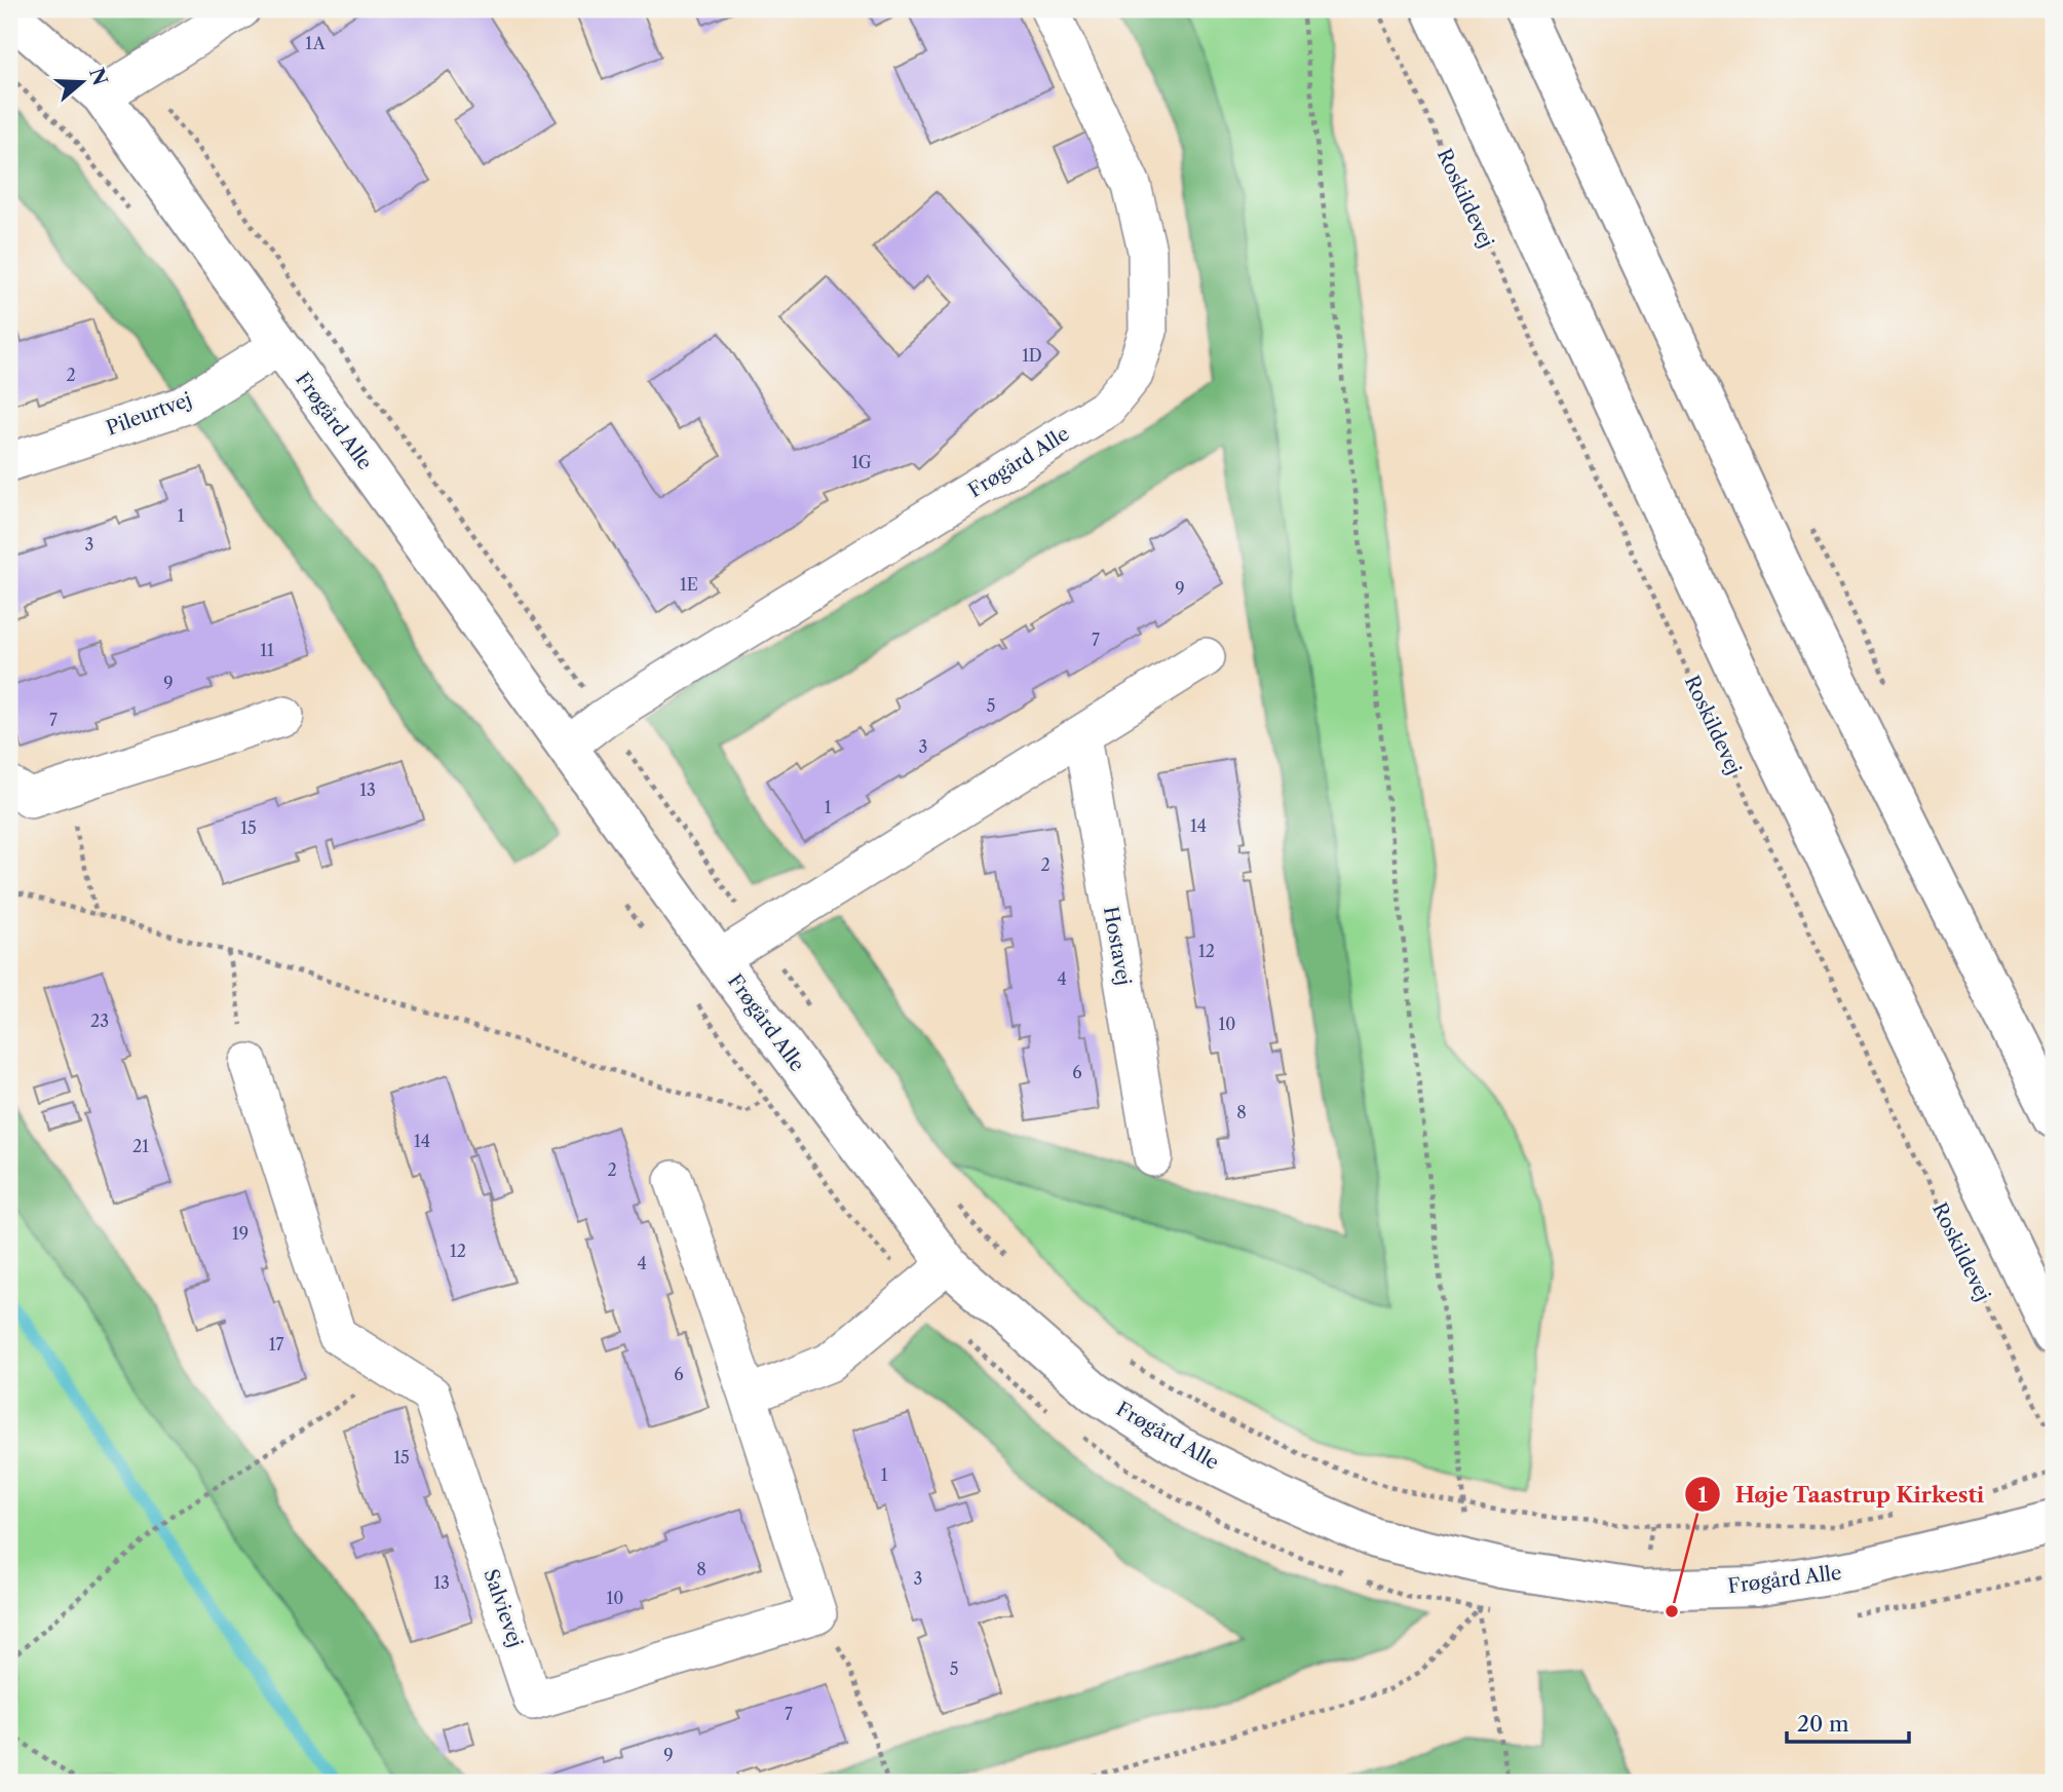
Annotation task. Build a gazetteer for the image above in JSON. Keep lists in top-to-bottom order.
{
  "streets": {
    "street": [
      "Pileurtvej",
      "Frøgård Alle",
      "Hostavej",
      "Salvievej"
    ],
    "path": ["Roskildevej"]
  },
  "crossings": [
    ["Pileurtvej", "Frøgård Alle"]
  ],
  "places": ["Høje Taastrup Kirkesti"],
  "house_numbers": [
    "1A",
    "1D",
    "2",
    "1G",
    "1",
    "3",
    "1E",
    "9",
    "7",
    "11",
    "9",
    "5",
    "7",
    "3",
    "13",
    "1",
    "14",
    "15",
    "2",
    "12",
    "4",
    "23",
    "10",
    "6",
    "8",
    "14",
    "21",
    "2",
    "19",
    "12",
    "4",
    "17",
    "6",
    "15",
    "1",
    "8",
    "3",
    "13",
    "10",
    "5",
    "7",
    "9"
  ],
  "scale_bar": "20 m",
  "north": "right"
}
